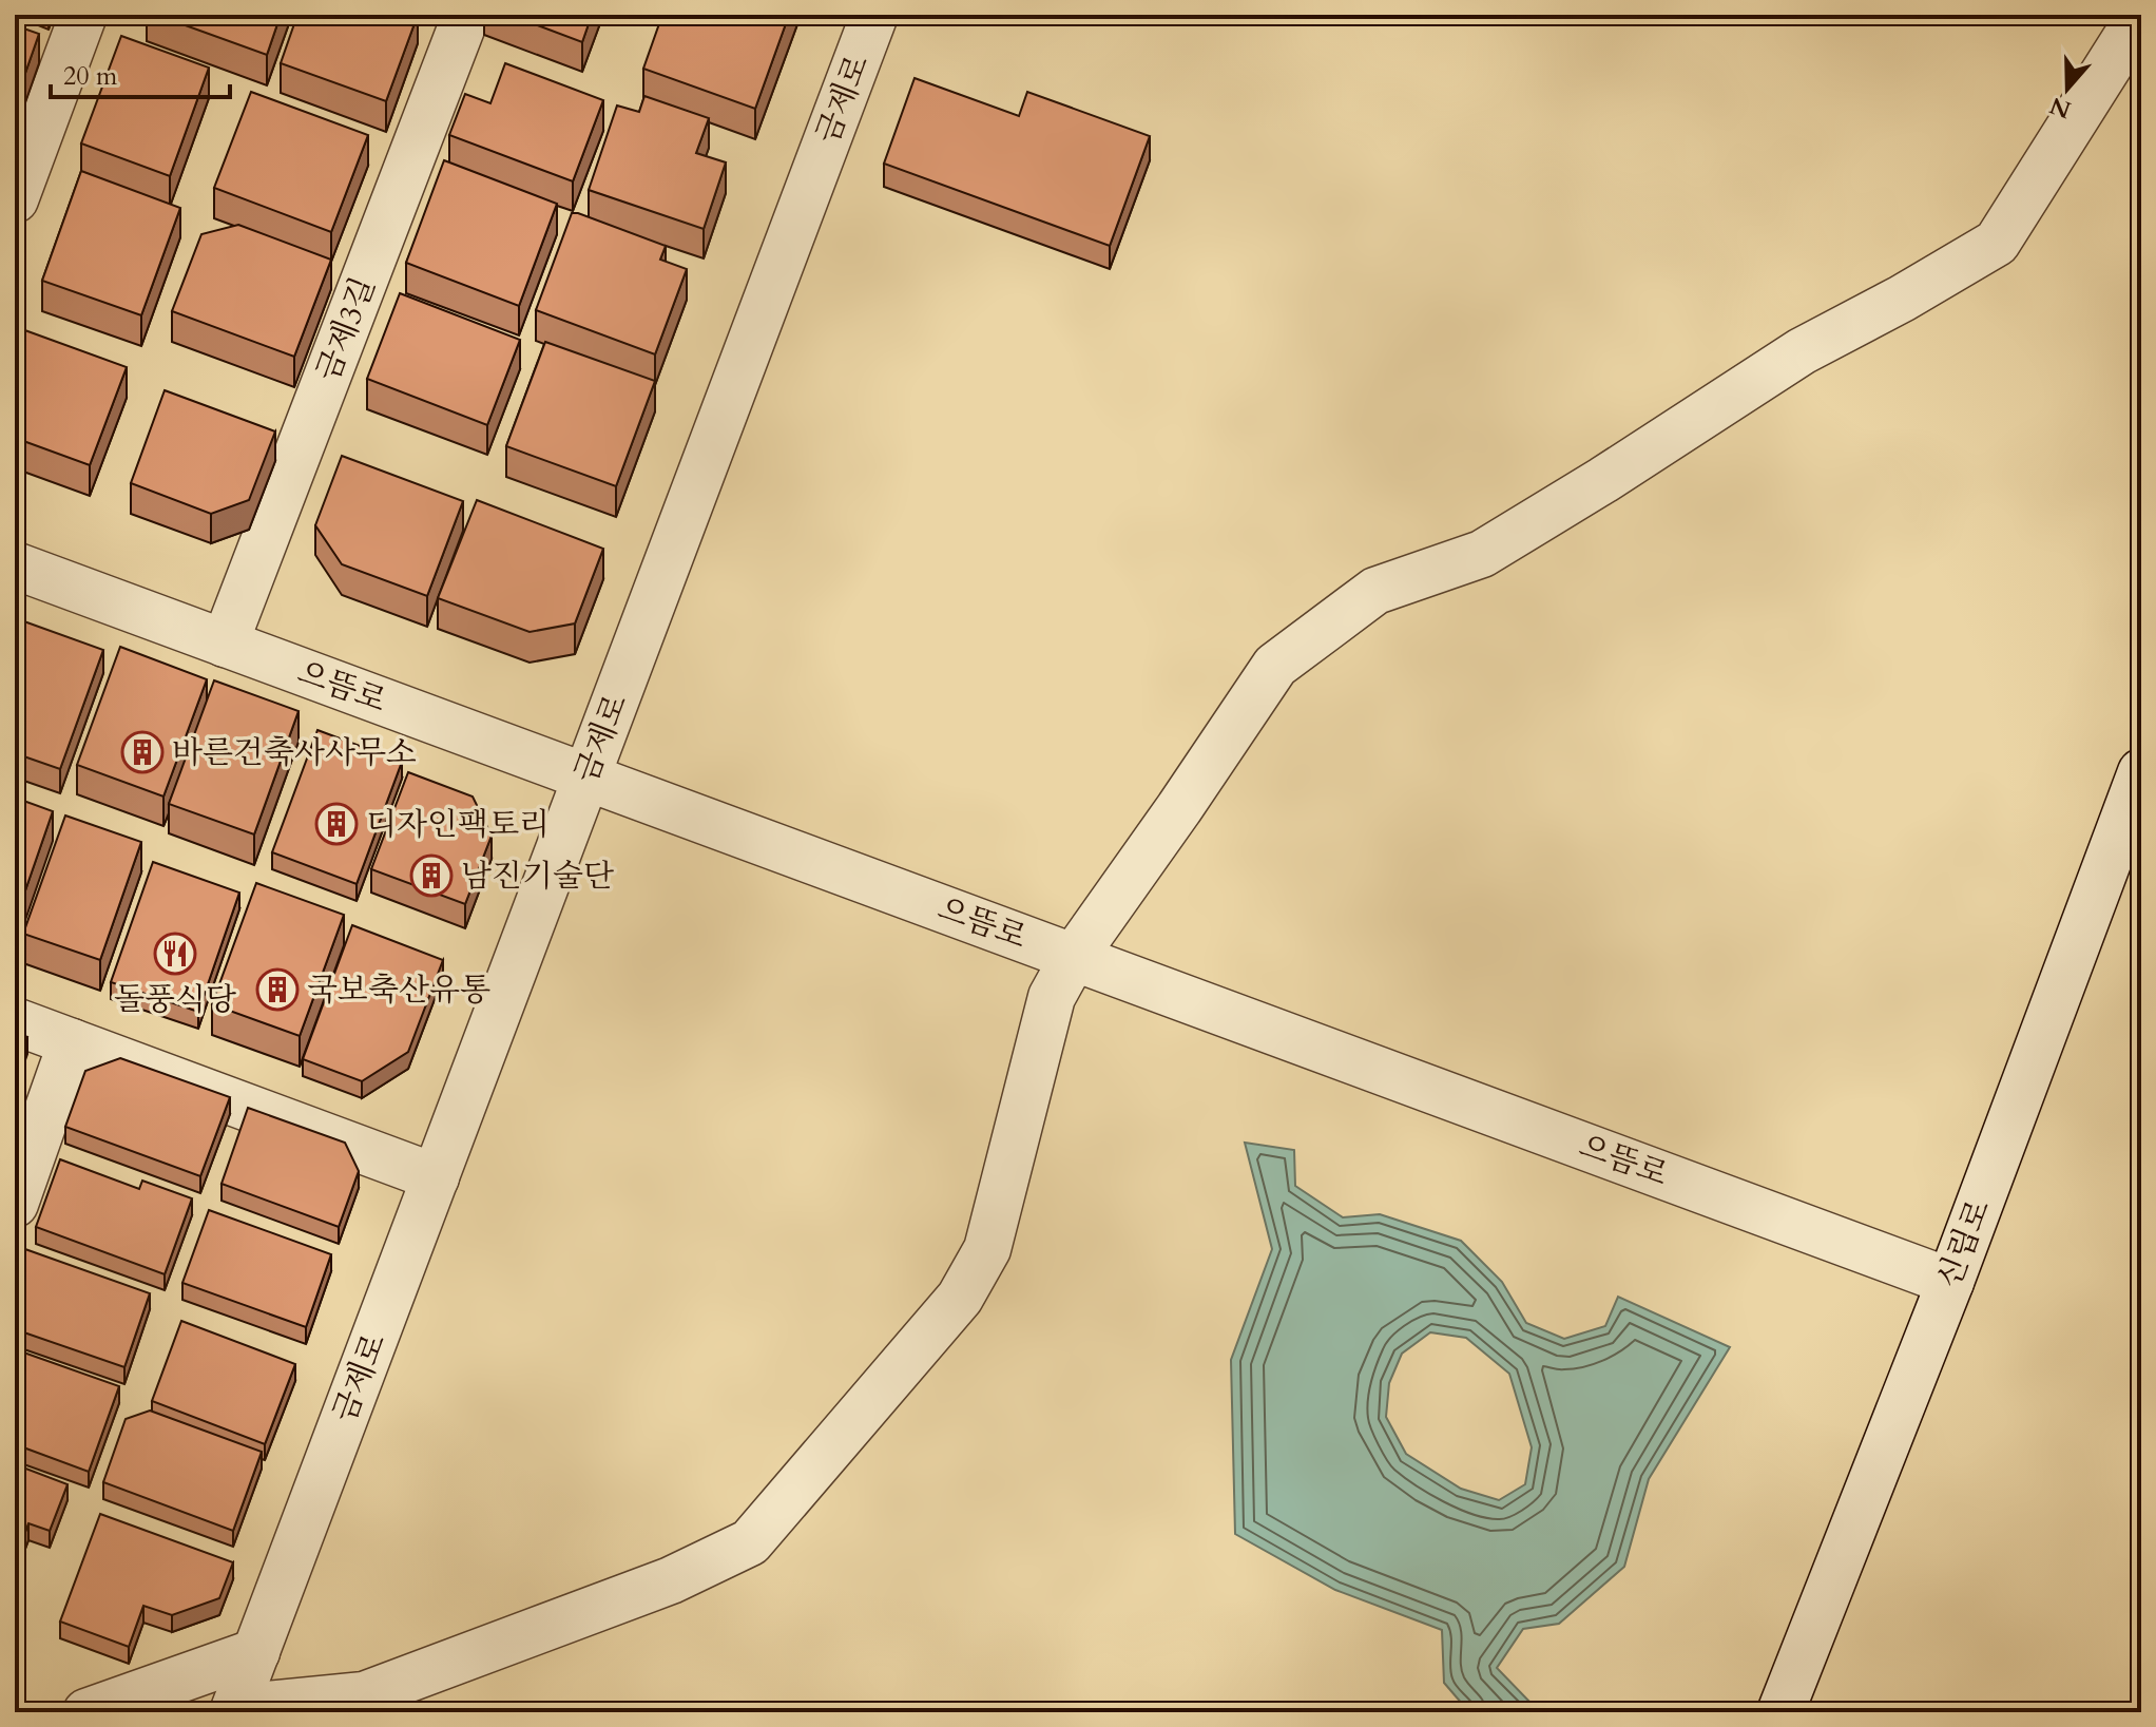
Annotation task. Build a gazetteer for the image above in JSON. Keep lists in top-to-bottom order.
{
  "streets": {
    "street": [
      "금제로",
      "금제3길",
      "으뜸로",
      "신립로"
    ]
  },
  "crossings": [
    ["금제로", "으뜸로"],
    ["금제3길", "으뜸로"],
    ["으뜸로", "신립로"]
  ],
  "places": {
    "building": [
      "바른건축사사무소",
      "디자인팩토리",
      "남진기술단",
      "국보축산유통"
    ],
    "restaurant": ["돌풍식당"]
  },
  "scale_bar": "20 m",
  "north": "bottom"
}
